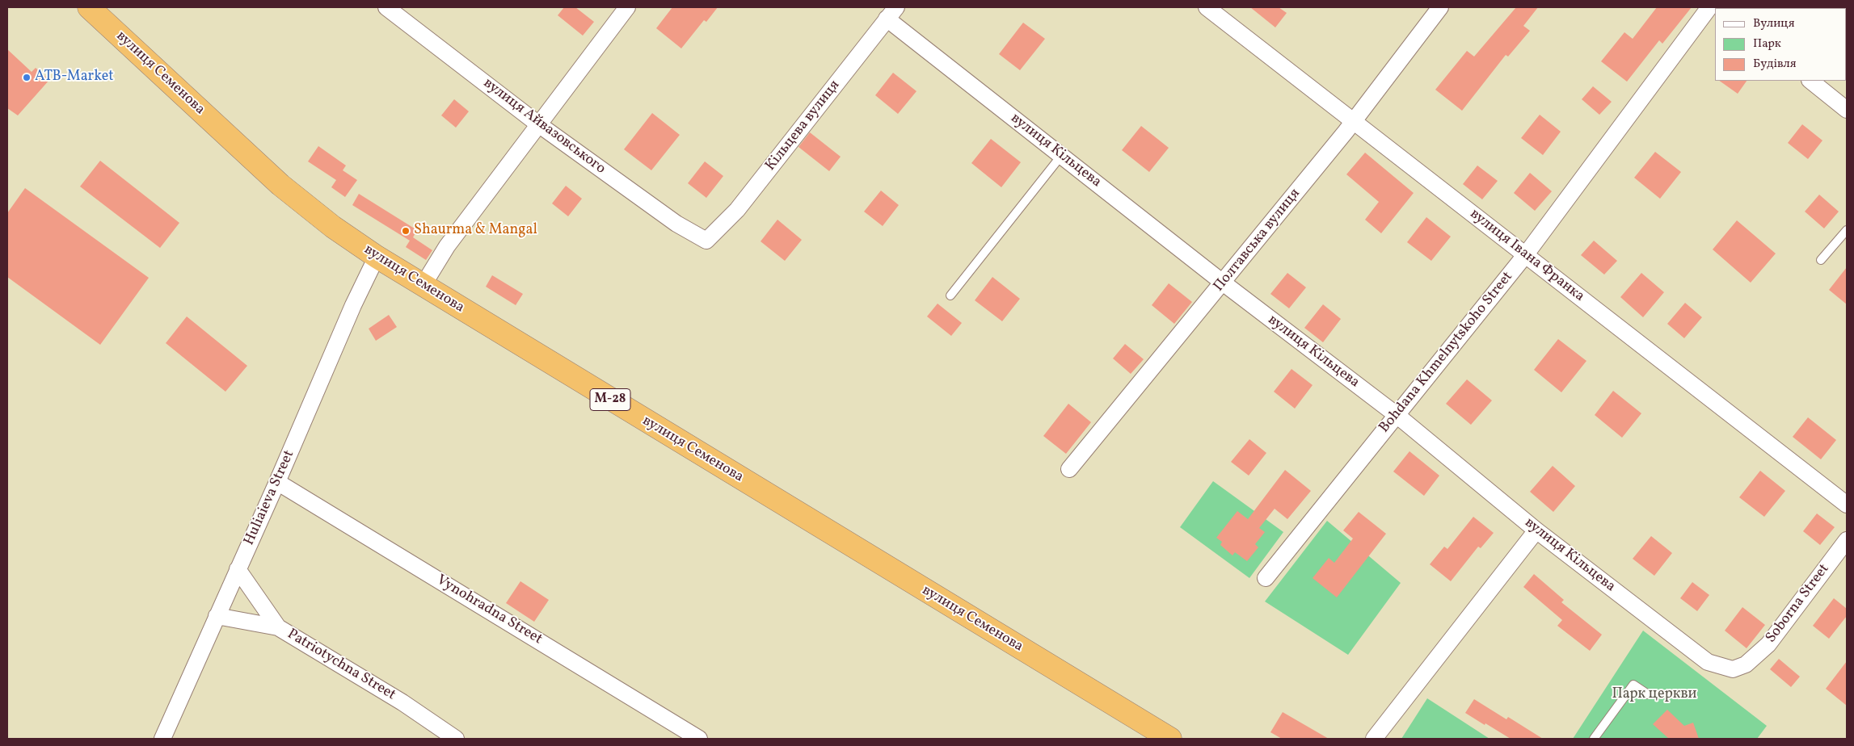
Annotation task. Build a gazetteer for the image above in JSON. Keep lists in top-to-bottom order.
{
  "streets": {
    "highway": ["вулиця Семенова", "М-28"],
    "street": [
      "Кільцева вулиця",
      "вулиця Айвазовського",
      "вулиця Кільцева",
      "Полтавська вулиця",
      "вулиця Івана Франка",
      "Bohdana Khmelnytskoho Street",
      "Huliaieva Street",
      "Soborna Street",
      "Vynohradna Street",
      "Patriotychna Street"
    ]
  },
  "crossings": [
    ["вулиця Семенова", "Huliaieva Street"],
    ["Кільцева вулиця", "вулиця Айвазовського"],
    ["Кільцева вулиця", "вулиця Кільцева"],
    ["вулиця Кільцева", "Полтавська вулиця"],
    ["вулиця Кільцева", "Bohdana Khmelnytskoho Street"],
    ["вулиця Кільцева", "Soborna Street"],
    ["Полтавська вулиця", "вулиця Івана Франка"],
    ["вулиця Івана Франка", "Bohdana Khmelnytskoho Street"],
    ["Huliaieva Street", "Vynohradna Street"],
    ["Huliaieva Street", "Patriotychna Street"]
  ],
  "parks": ["Парк церкви"],
  "places": ["ATB-Market", "Shaurma & Mangal"],
  "legend": ["Вулиця", "Парк", "Будівля"]
}
